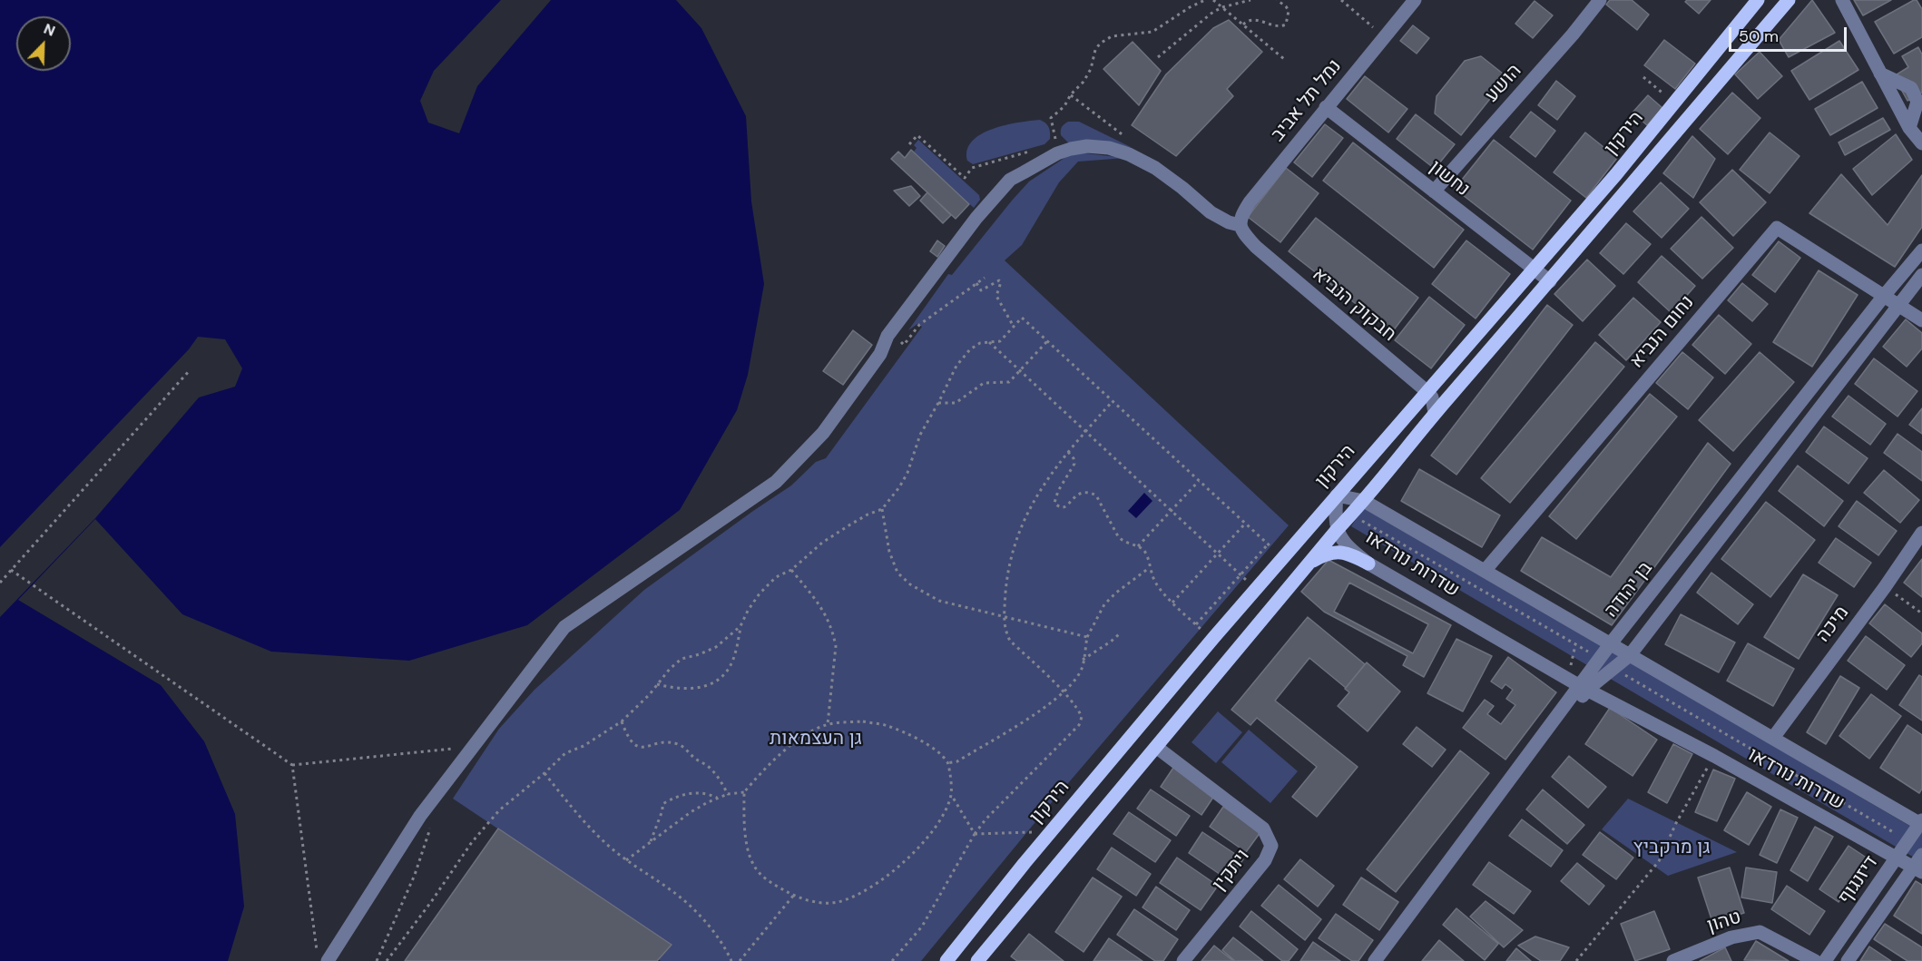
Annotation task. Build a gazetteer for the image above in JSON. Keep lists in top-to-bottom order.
{
  "streets": {
    "main road": ["הירקון"],
    "street": [
      "הושע",
      "נמל תל אביב",
      "נחשון",
      "חבקוק הנביא",
      "נחום הנביא",
      "שדרות נורדאו",
      "בן יהודה",
      "מיכה",
      "ויתקין",
      "דיזנגוף",
      "טהון"
    ]
  },
  "crossings": [
    ["הושע", "נחשון"],
    ["נמל תל אביב", "נחשון"],
    ["נמל תל אביב", "חבקוק הנביא"],
    ["הירקון", "נחשון"],
    ["הירקון", "חבקוק הנביא"],
    ["הירקון", "שדרות נורדאו"],
    ["הירקון", "ויתקין"],
    ["נחום הנביא", "שדרות נורדאו"],
    ["נחום הנביא", "בן יהודה"],
    ["שדרות נורדאו", "בן יהודה"],
    ["שדרות נורדאו", "מיכה"],
    ["שדרות נורדאו", "דיזנגוף"]
  ],
  "parks": ["גן העצמאות", "גן מרקביץ"],
  "scale_bar": "50 m",
  "north": "top right"
}
